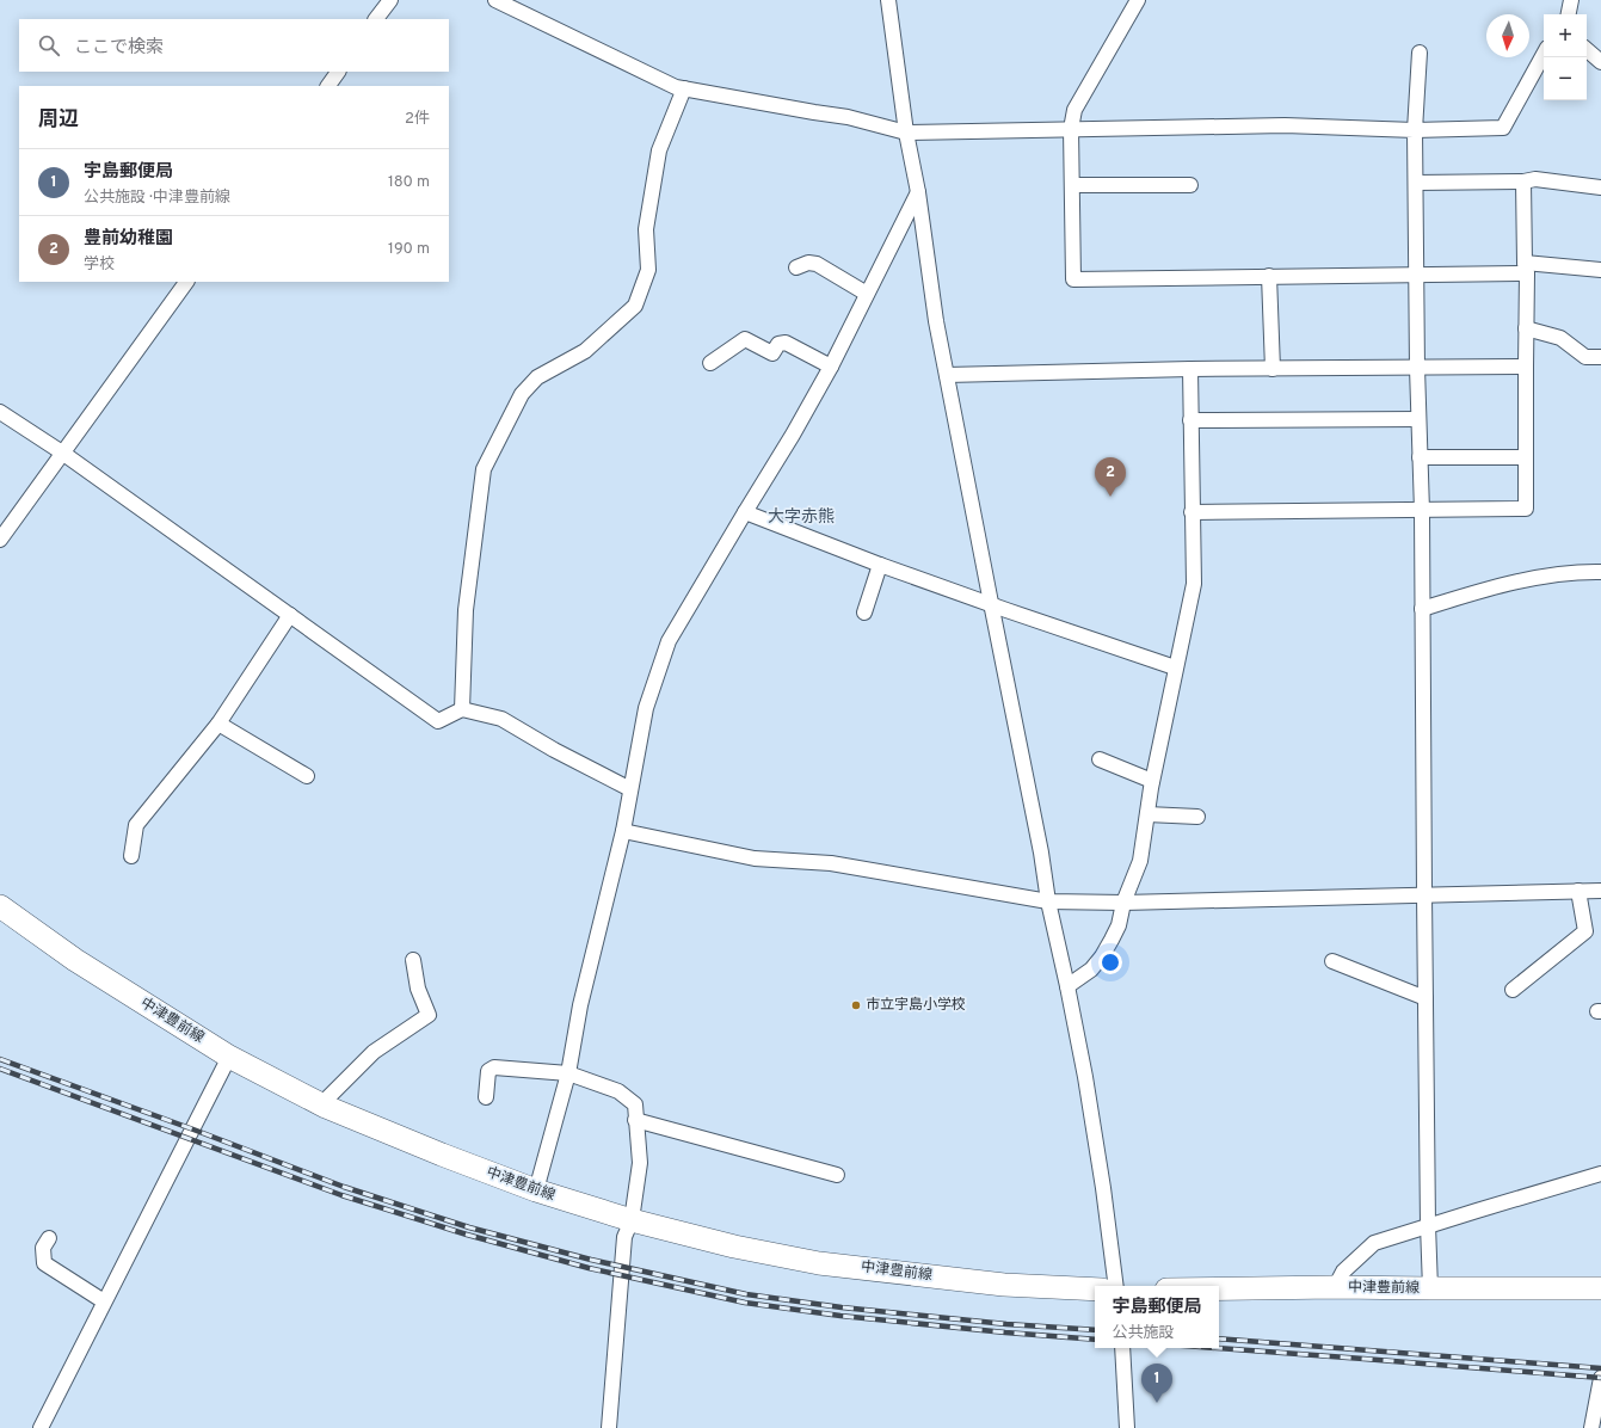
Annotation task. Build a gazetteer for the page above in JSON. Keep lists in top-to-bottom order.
{
  "streets": {
    "main road": ["中津豊前線"]
  },
  "districts": ["大字赤熊"],
  "places": ["市立宇島小学校"],
  "north": "bottom",
  "page": {
    "map_buttons": ["+", "−"],
    "search": "ここで検索",
    "heading": ["周辺", "2件"],
    "list": [
      {
        "mark": "1",
        "name": "宇島郵便局",
        "note": "公共施設 · 中津豊前線",
        "value": "180 m"
      },
      {
        "mark": "2",
        "name": "豊前幼稚園",
        "note": "学校",
        "value": "190 m"
      }
    ],
    "pins": ["2", "1"],
    "popup": ["宇島郵便局", "公共施設"]
  }
}
